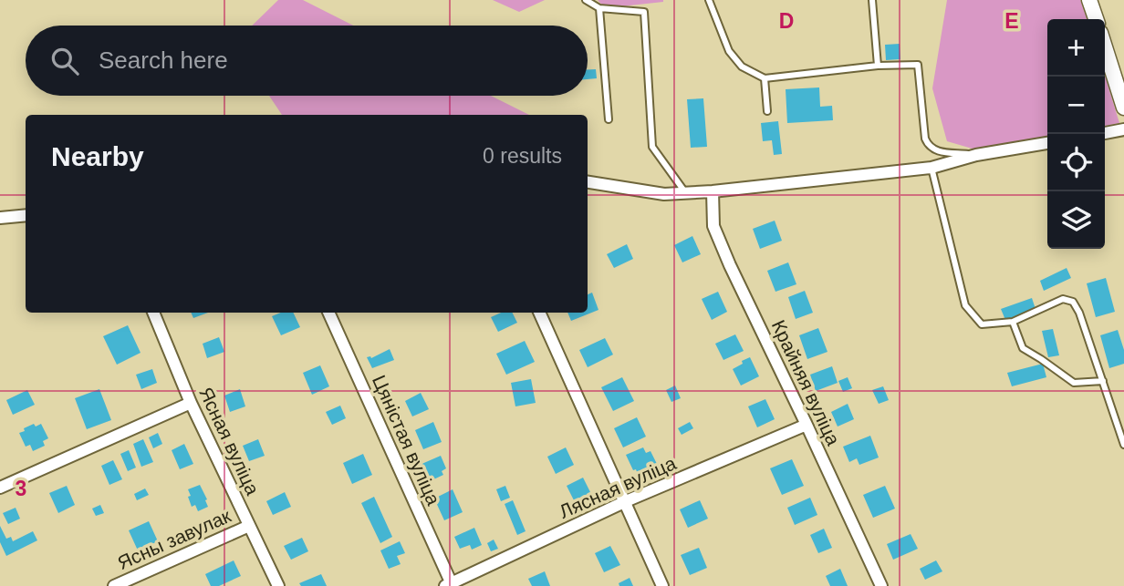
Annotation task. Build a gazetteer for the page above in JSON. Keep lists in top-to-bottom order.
{
  "streets": {
    "street": [
      "Крайняя вуліца",
      "Цяністая вуліца",
      "Ясная вуліца",
      "Лясная вуліца",
      "Ясны завулак"
    ]
  },
  "crossings": [
    ["Крайняя вуліца", "Лясная вуліца"],
    ["Цяністая вуліца", "Лясная вуліца"],
    ["Ясная вуліца", "Ясны завулак"]
  ],
  "page": {
    "map_buttons": ["+", "−"],
    "search": "Search here",
    "heading": ["Nearby", "0 results"]
  },
  "grid": {
    "columns": ["D", "E"],
    "rows": ["3"]
  }
}
